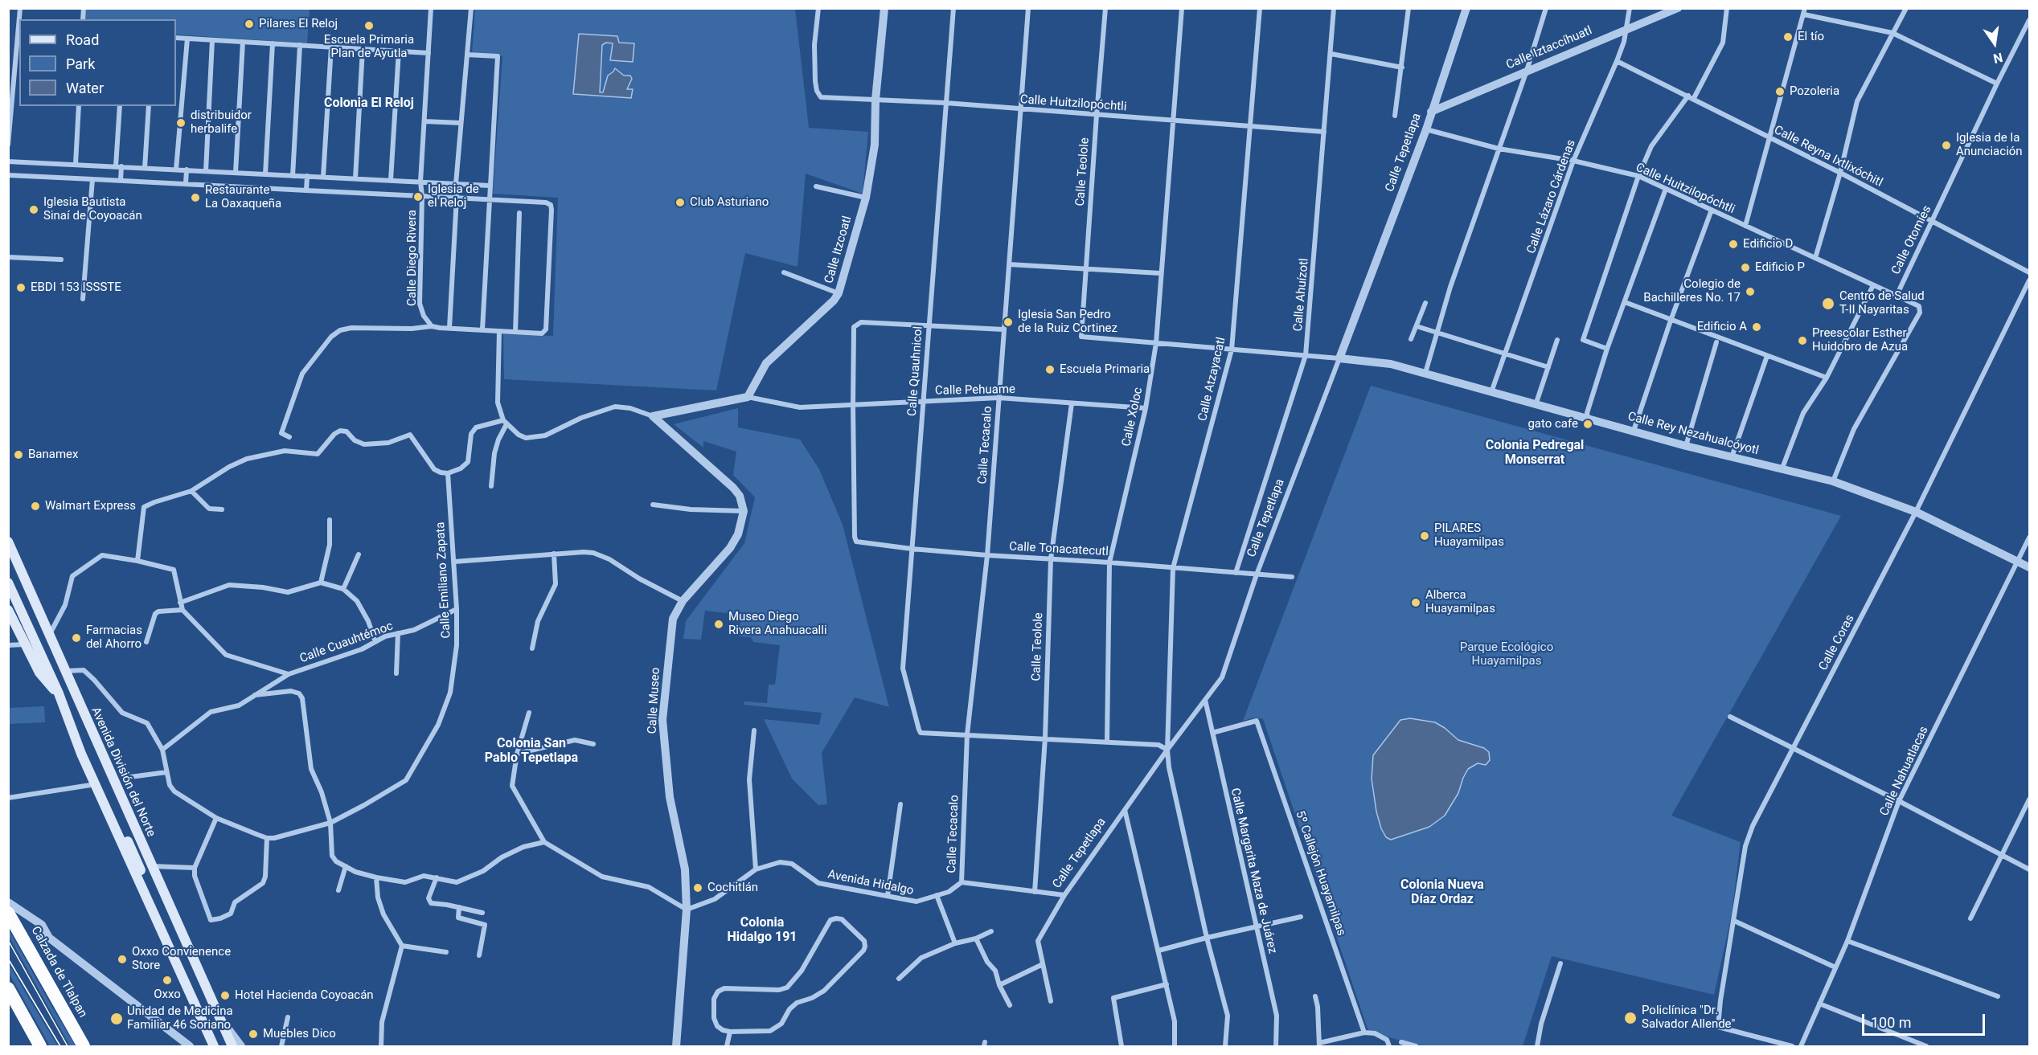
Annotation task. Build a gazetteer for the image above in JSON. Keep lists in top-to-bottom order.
{
  "streets": {
    "highway": ["Calzada de Tlalpan"],
    "main road": ["Avenida División del Norte"],
    "street": [
      "Calle Iztaccíhuatl",
      "Calle Huitzilopóchtli",
      "Calle Tepetlapa",
      "Calle Reyna Ixtlixóchitl",
      "Calle Teolole",
      "Calle Lázaro Cárdenas",
      "Calle Otomíes",
      "Calle Itzcoatl",
      "Calle Diego Rivera",
      "Calle Ahuízotl",
      "Calle Quauhnicol",
      "Calle Atzayacatl",
      "Calle Pehuame",
      "Calle Xoloc",
      "Calle Rey Nezahualcóyotl",
      "Calle Tecacalo",
      "Calle Tonacatecutl",
      "Calle Emiliano Zapata",
      "Calle Cuauhtémoc",
      "Calle Coras",
      "Calle Museo",
      "Calle Nahuatlacas",
      "Calle Margarita Maza de Juárez",
      "5º Callejón Huayamilpas",
      "Avenida Hidalgo"
    ]
  },
  "crossings": [
    ["Calle Iztaccíhuatl", "Calle Tepetlapa"],
    ["Calle Iztaccíhuatl", "Calle Lázaro Cárdenas"],
    ["Calle Huitzilopóchtli", "Calle Tepetlapa"],
    ["Calle Huitzilopóchtli", "Calle Teolole"],
    ["Calle Huitzilopóchtli", "Calle Lázaro Cárdenas"],
    ["Calle Huitzilopóchtli", "Calle Otomíes"],
    ["Calle Huitzilopóchtli", "Calle Itzcoatl"],
    ["Calle Huitzilopóchtli", "Calle Ahuízotl"],
    ["Calle Huitzilopóchtli", "Calle Quauhnicol"],
    ["Calle Huitzilopóchtli", "Calle Atzayacatl"],
    ["Calle Huitzilopóchtli", "Calle Xoloc"],
    ["Calle Huitzilopóchtli", "Calle Tecacalo"],
    ["Calle Tepetlapa", "Calle Atzayacatl"],
    ["Calle Tepetlapa", "Calle Rey Nezahualcóyotl"],
    ["Calle Tepetlapa", "Calle Tonacatecutl"],
    ["Calle Tepetlapa", "Calle Margarita Maza de Juárez"],
    ["Calle Reyna Ixtlixóchitl", "Calle Lázaro Cárdenas"],
    ["Calle Reyna Ixtlixóchitl", "Calle Otomíes"],
    ["Calle Teolole", "Calle Pehuame"],
    ["Calle Teolole", "Calle Xoloc"],
    ["Calle Teolole", "Calle Tonacatecutl"],
    ["Calle Lázaro Cárdenas", "Calle Rey Nezahualcóyotl"],
    ["Calle Itzcoatl", "Calle Pehuame"],
    ["Calle Ahuízotl", "Calle Tonacatecutl"],
    ["Calle Quauhnicol", "Calle Pehuame"],
    ["Calle Quauhnicol", "Calle Tecacalo"],
    ["Calle Quauhnicol", "Calle Tonacatecutl"],
    ["Calle Atzayacatl", "Calle Tonacatecutl"],
    ["Calle Pehuame", "Calle Xoloc"],
    ["Calle Pehuame", "Calle Tecacalo"],
    ["Calle Pehuame", "Calle Tonacatecutl"],
    ["Calle Xoloc", "Calle Tonacatecutl"],
    ["Calle Rey Nezahualcóyotl", "Calle Coras"],
    ["Calle Rey Nezahualcóyotl", "Calle Nahuatlacas"],
    ["Calle Tecacalo", "Calle Tonacatecutl"],
    ["Calle Tecacalo", "Avenida Hidalgo"],
    ["Calle Emiliano Zapata", "Calle Cuauhtémoc"],
    ["Calle Museo", "Avenida Hidalgo"],
    ["Calle Margarita Maza de Juárez", "5º Callejón Huayamilpas"]
  ],
  "districts": [
    "Colonia El Reloj",
    "Colonia Pedregal Monserrat",
    "Colonia San Pablo Tepetlapa",
    "Colonia Nueva Díaz Ordaz",
    "Colonia Hidalgo 191"
  ],
  "parks": ["Parque Ecológico Huayamilpas"],
  "places": [
    "Pilares El Reloj",
    "Escuela Primaria Plan de Ayutla",
    "El tío",
    "Pozoleria",
    "distribuidor herbalife",
    "Iglesia de la Anunciación",
    "Iglesia de el Reloj",
    "Restaurante La Oaxaqueña",
    "Club Asturiano",
    "Iglesia Bautista Sinaí de Coyoacán",
    "Edificio D",
    "Edificio P",
    "EBDI 153 ISSSTE",
    "Colegio de Bachilleres No. 17",
    "Centro de Salud T-II Nayaritas",
    "Iglesia San Pedro de la Ruiz Cortinez",
    "Edificio A",
    "Preescolar Esther Huidobro de Azua",
    "Escuela Primaria",
    "gato cafe",
    "Banamex",
    "Walmart Express",
    "PILARES Huayamilpas",
    "Alberca Huayamilpas",
    "Museo Diego Rivera Anahuacalli",
    "Farmacias del Ahorro",
    "Cochitlán",
    "Oxxo Convienence Store",
    "Oxxo",
    "Hotel Hacienda Coyoacán",
    "Policlínica \"Dr. Salvador Allende\"",
    "Unidad de Medicina Familiar 46 Soriano",
    "Muebles Dico"
  ],
  "legend": ["Road", "Park", "Water"],
  "scale_bar": "100 m",
  "north": "bottom"
}
